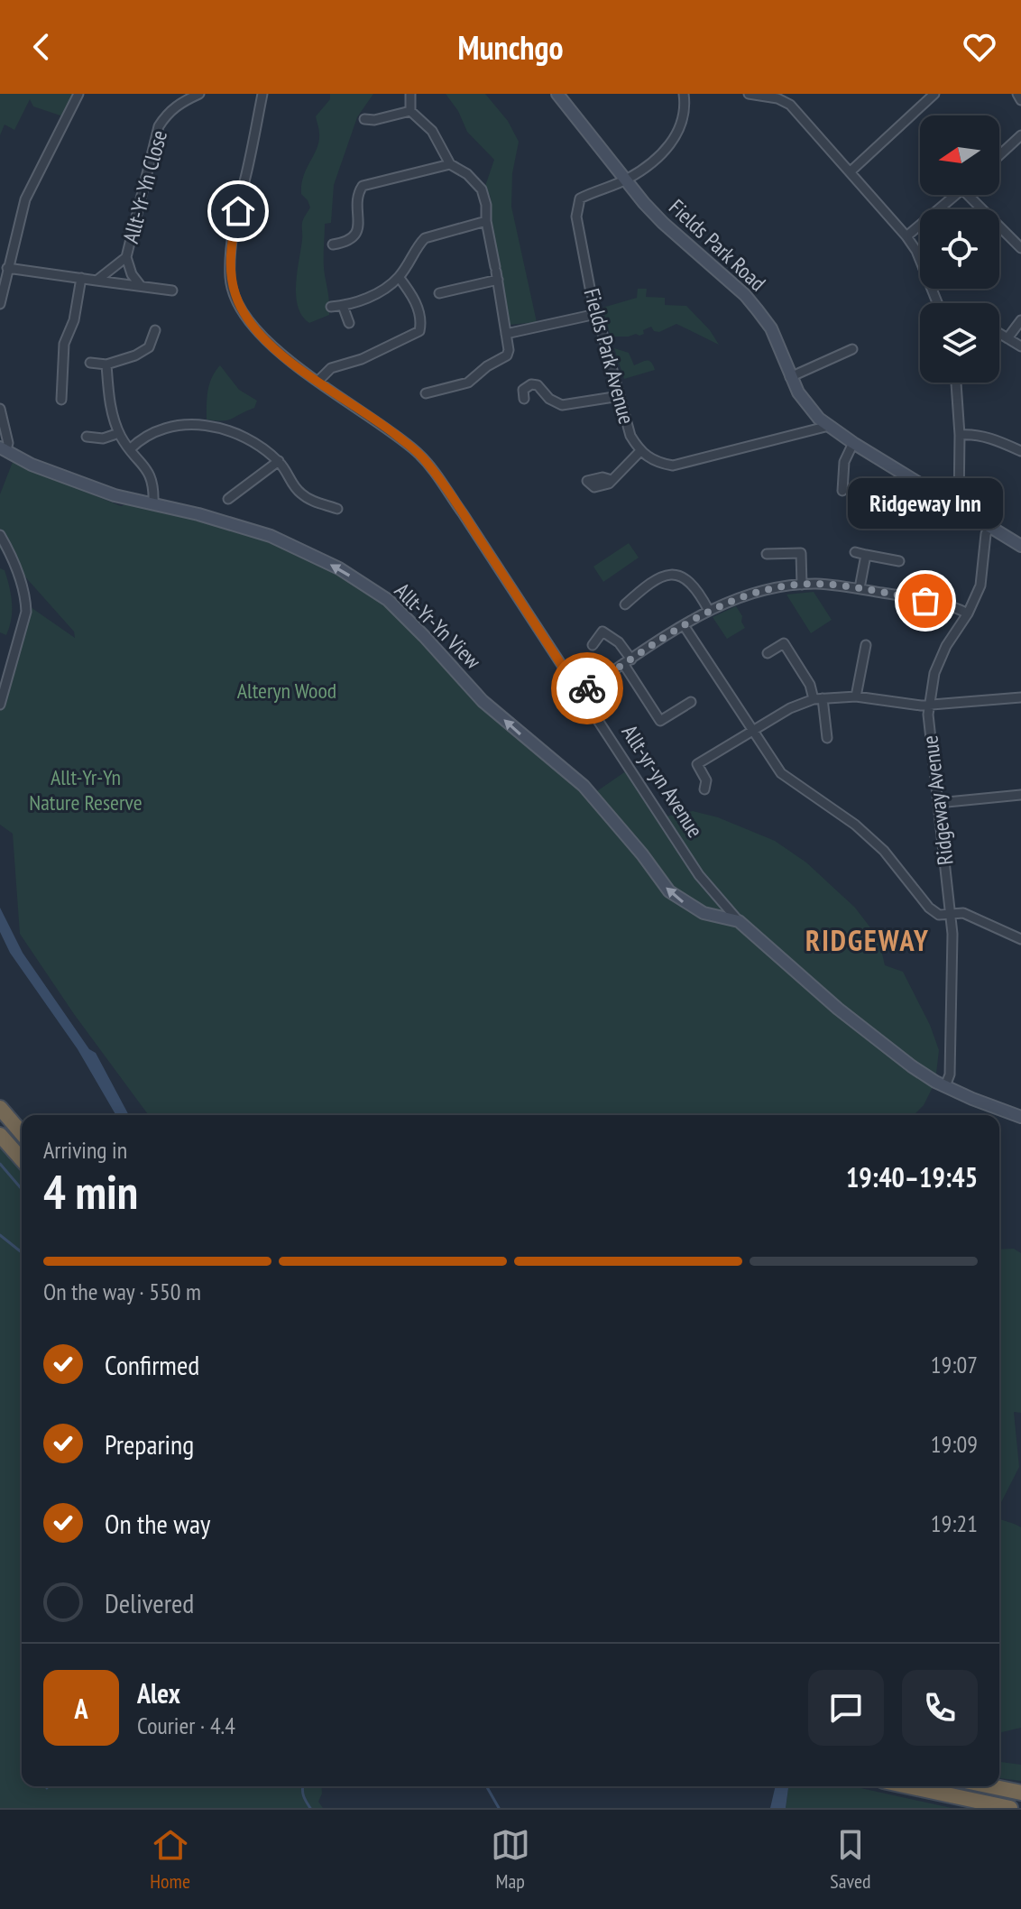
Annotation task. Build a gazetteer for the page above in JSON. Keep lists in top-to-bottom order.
{
  "streets": {
    "street": [
      "Allt-Yr-Yn Close",
      "Fields Park Road",
      "Fields Park Avenue",
      "Allt-Yr-Yn View",
      "Allt-yr-yn Avenue",
      "Ridgeway Avenue"
    ]
  },
  "crossings": [
    ["Fields Park Road", "Fields Park Avenue"],
    ["Fields Park Road", "Ridgeway Avenue"],
    ["Allt-Yr-Yn View", "Allt-yr-yn Avenue"],
    ["Allt-yr-yn Avenue", "Ridgeway Avenue"]
  ],
  "one_way": ["Allt-Yr-Yn View"],
  "districts": ["RIDGEWAY"],
  "parks": ["Alteryn Wood", "Allt-Yr-Yn Nature Reserve"],
  "places": ["Ridgeway Inn"],
  "north": "left",
  "page": {
    "header": "Munchgo",
    "bubble": "Ridgeway Inn",
    "heading": ["4 min", "Arriving in", "19:40–19:45"],
    "panel": ["Alex", "Courier · 4.4"],
    "bar": "On the way · 550 m",
    "list": [
      ["Confirmed", "19:07"],
      ["Preparing", "19:09"],
      ["On the way", "19:21"],
      "Delivered"
    ],
    "round": "A",
    "tabs": ["Home", "Map", "Saved"]
  }
}
